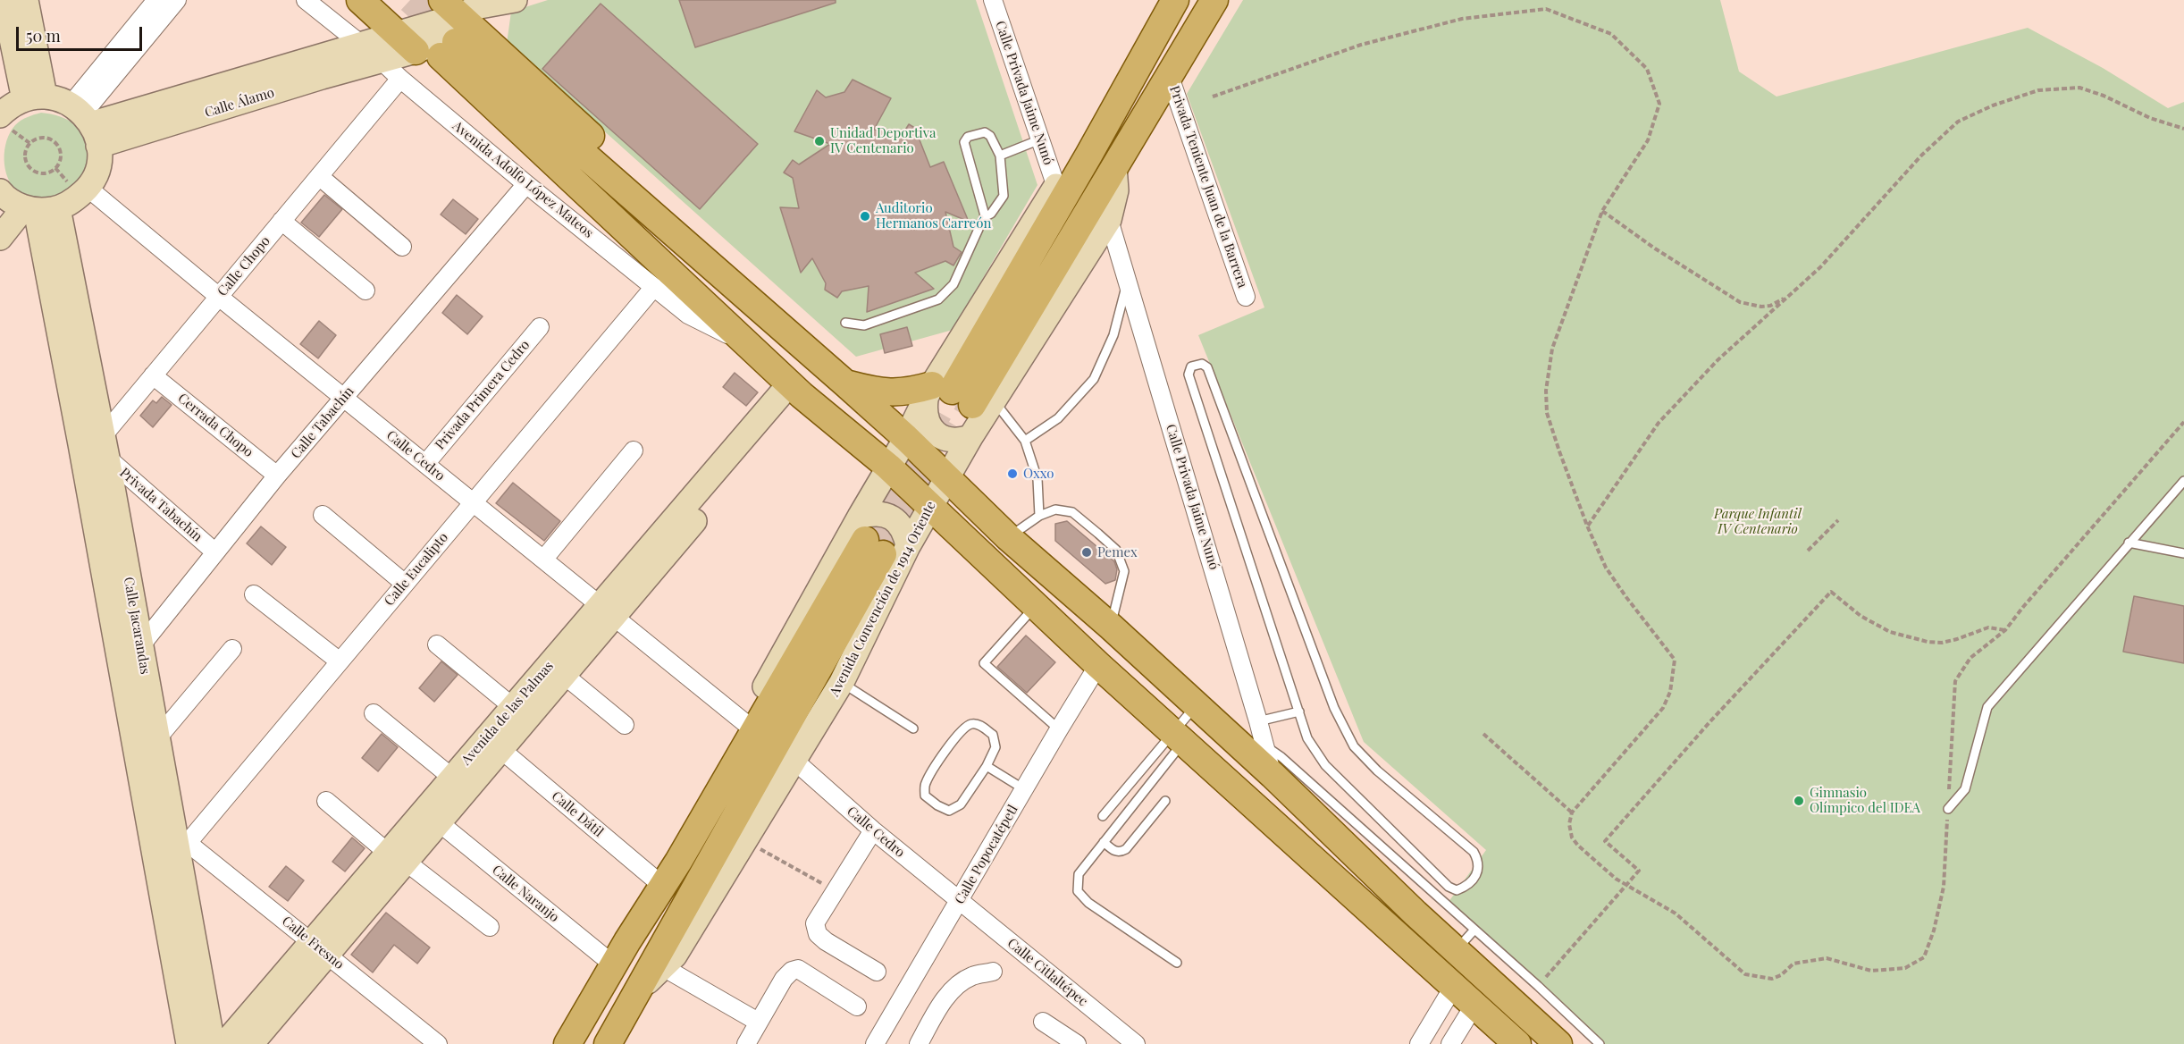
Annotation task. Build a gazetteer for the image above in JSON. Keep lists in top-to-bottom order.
{
  "streets": {
    "main road": ["Avenida Convención de 1914 Oriente"],
    "street": [
      "Calle Privada Jaime Nunó",
      "Calle Álamo",
      "Avenida Adolfo López Mateos",
      "Privada Teniente Juan de la Barrera",
      "Calle Chopo",
      "Privada Primera Cedro",
      "Calle Tabachín",
      "Cerrada Chopo",
      "Calle Cedro",
      "Privada Tabachín",
      "Calle Eucalipto",
      "Calle Jacarandas",
      "Avenida de las Palmas",
      "Calle Dátil",
      "Calle Popocatépetl",
      "Calle Naranjo",
      "Calle Fresno",
      "Calle Citlaltépec"
    ]
  },
  "crossings": [
    ["Calle Privada Jaime Nunó", "Avenida Convención de 1914 Oriente"],
    ["Calle Álamo", "Avenida Adolfo López Mateos"],
    ["Avenida Adolfo López Mateos", "Calle Chopo"],
    ["Avenida Adolfo López Mateos", "Calle Tabachín"],
    ["Avenida Adolfo López Mateos", "Calle Eucalipto"],
    ["Privada Teniente Juan de la Barrera", "Avenida Convención de 1914 Oriente"],
    ["Calle Chopo", "Cerrada Chopo"],
    ["Calle Chopo", "Calle Cedro"],
    ["Calle Chopo", "Privada Tabachín"],
    ["Calle Chopo", "Calle Jacarandas"],
    ["Privada Primera Cedro", "Calle Cedro"],
    ["Calle Tabachín", "Cerrada Chopo"],
    ["Calle Tabachín", "Calle Cedro"],
    ["Calle Tabachín", "Privada Tabachín"],
    ["Calle Tabachín", "Calle Jacarandas"],
    ["Calle Cedro", "Calle Eucalipto"],
    ["Calle Cedro", "Avenida Convención de 1914 Oriente"],
    ["Calle Cedro", "Avenida de las Palmas"],
    ["Calle Cedro", "Calle Popocatépetl"],
    ["Calle Cedro", "Calle Citlaltépec"],
    ["Privada Tabachín", "Calle Jacarandas"],
    ["Calle Eucalipto", "Calle Jacarandas"],
    ["Calle Eucalipto", "Calle Fresno"],
    ["Avenida Convención de 1914 Oriente", "Calle Dátil"],
    ["Avenida Convención de 1914 Oriente", "Calle Naranjo"],
    ["Calle Jacarandas", "Calle Fresno"],
    ["Avenida de las Palmas", "Calle Dátil"],
    ["Avenida de las Palmas", "Calle Naranjo"],
    ["Avenida de las Palmas", "Calle Fresno"],
    ["Calle Popocatépetl", "Calle Citlaltépec"]
  ],
  "parks": ["Parque Infantil IV Centenario"],
  "places": [
    "Unidad Deportiva IV Centenario",
    "Auditorio Hermanos Carreón",
    "Oxxo",
    "Pemex",
    "Gimnasio Olímpico del IDEA"
  ],
  "scale_bar": "50 m"
}
